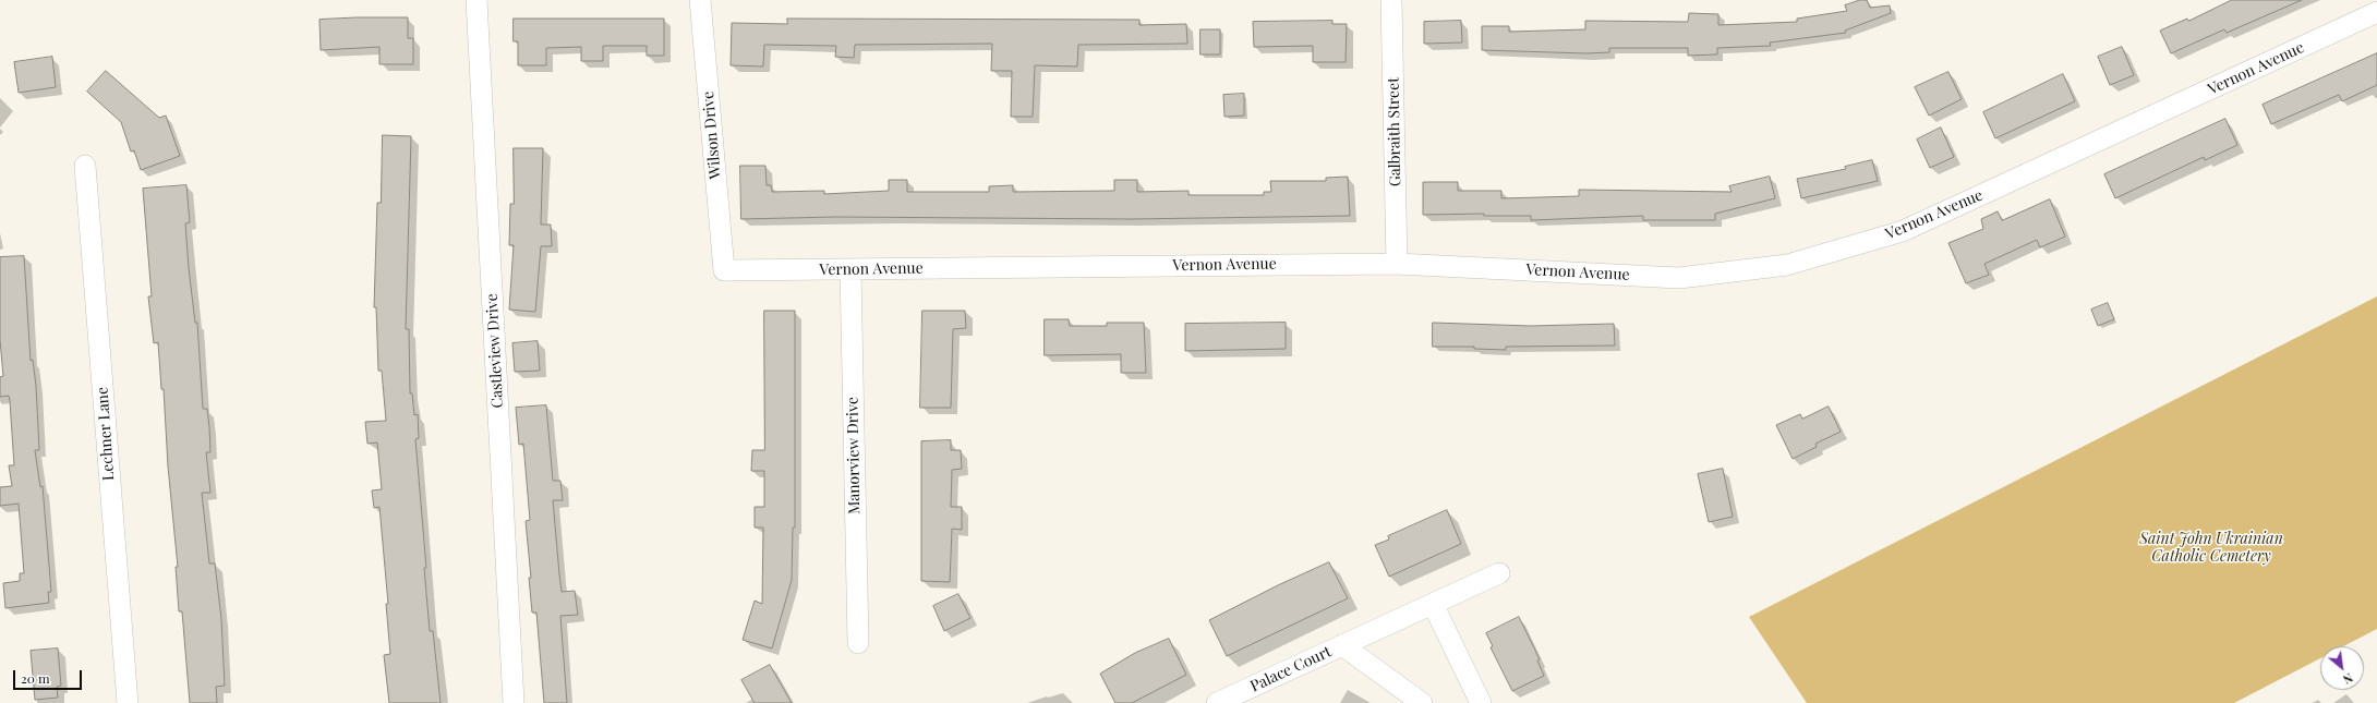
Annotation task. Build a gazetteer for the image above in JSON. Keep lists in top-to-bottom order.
{
  "streets": {
    "street": [
      "Vernon Avenue",
      "Galbraith Street",
      "Wilson Drive",
      "Castleview Drive",
      "Lechner Lane",
      "Manorview Drive",
      "Palace Court"
    ]
  },
  "crossings": [
    ["Vernon Avenue", "Galbraith Street"],
    ["Vernon Avenue", "Wilson Drive"],
    ["Vernon Avenue", "Manorview Drive"]
  ],
  "parks": ["Saint John Ukrainian Catholic Cemetery"],
  "scale_bar": "20 m",
  "north": "bottom right"
}
